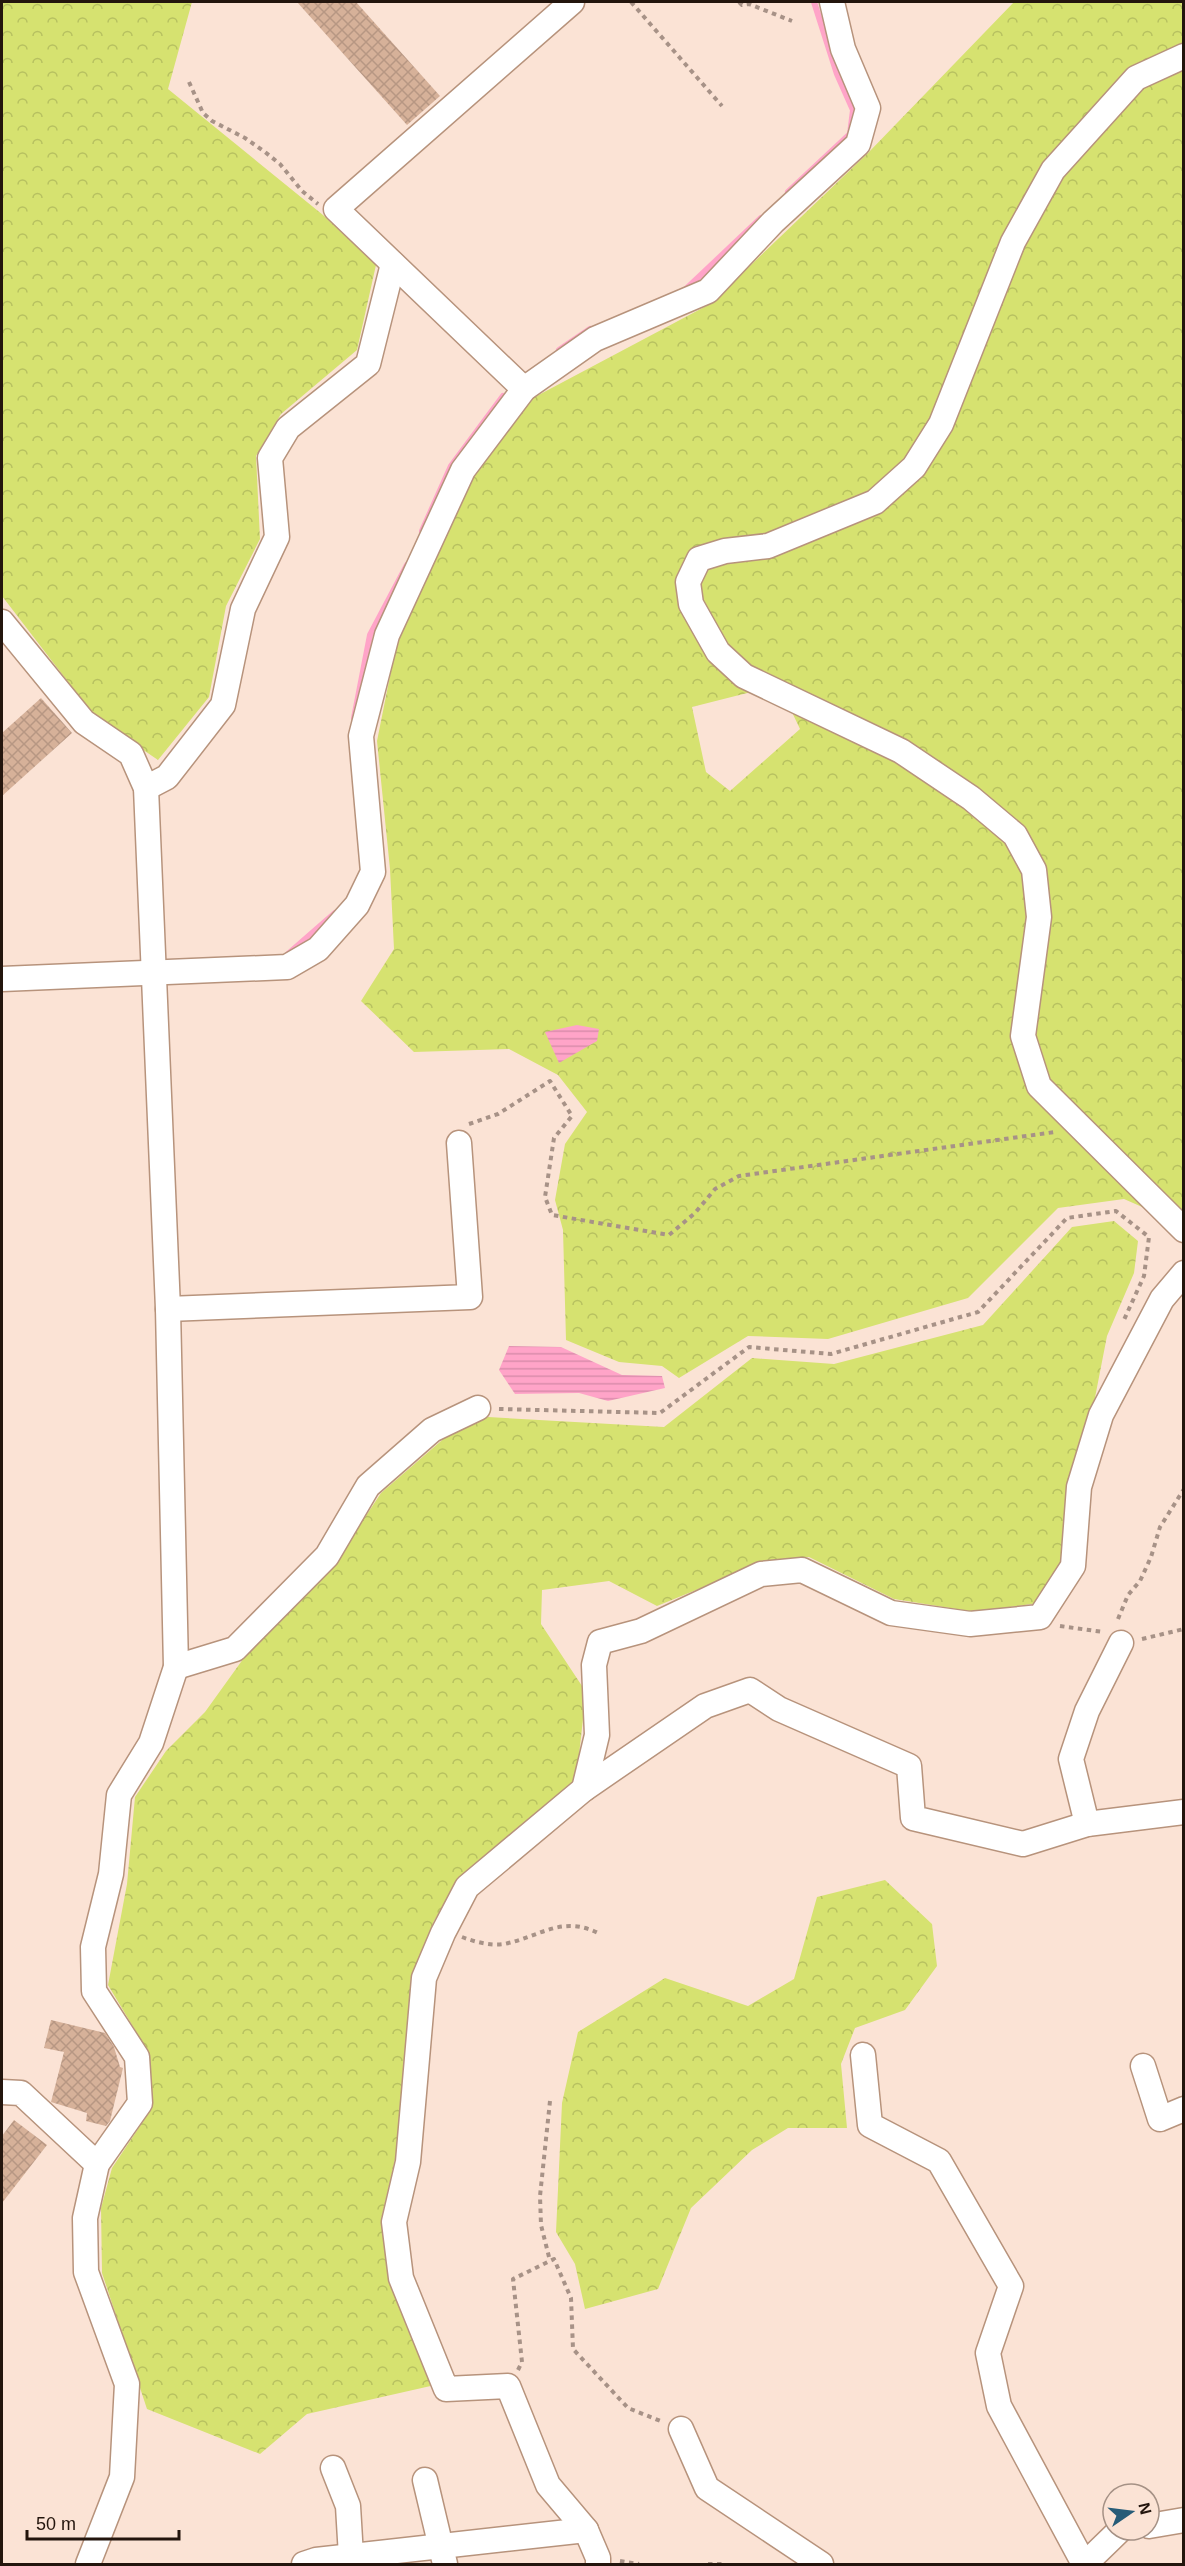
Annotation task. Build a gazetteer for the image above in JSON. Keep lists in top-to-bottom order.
{
  "scale_bar": "50 m",
  "north": "right"
}
